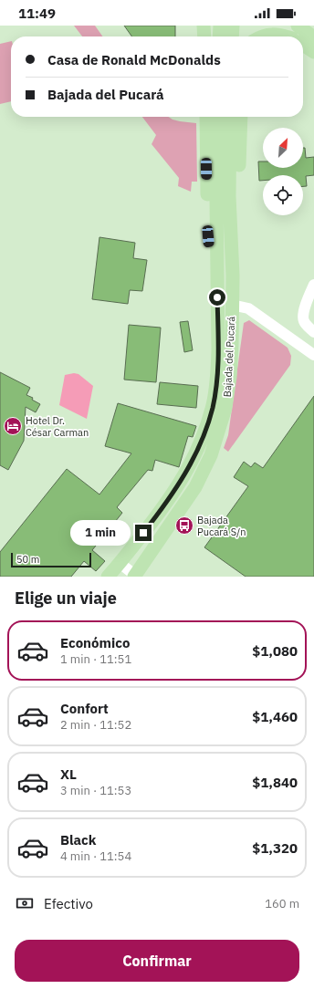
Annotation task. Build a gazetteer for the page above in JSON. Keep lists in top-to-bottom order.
{
  "streets": {
    "main road": ["Bajada del Pucará"]
  },
  "places": {
    "hotel": ["Hotel Dr. César Carman"],
    "bus stop": ["Bajada Pucará S/n"]
  },
  "scale_bar": "50 m",
  "north": "top right",
  "page": {
    "status": "11:49",
    "banner": ["Casa de Ronald McDonalds", "Bajada del Pucará"],
    "bubble": "1 min",
    "scale": "50 m",
    "heading": "Elige un viaje",
    "list": [
      {
        "name": "Económico",
        "note": "1 min · 11:51",
        "value": "$1,080"
      },
      {
        "name": "Confort",
        "note": "2 min · 11:52",
        "value": "$1,460"
      },
      {
        "name": "XL",
        "note": "3 min · 11:53",
        "value": "$1,840"
      },
      {
        "name": "Black",
        "note": "4 min · 11:54",
        "value": "$1,320"
      }
    ],
    "pay": ["Efectivo", "160 m"],
    "buttons": "Confirmar"
  }
}
